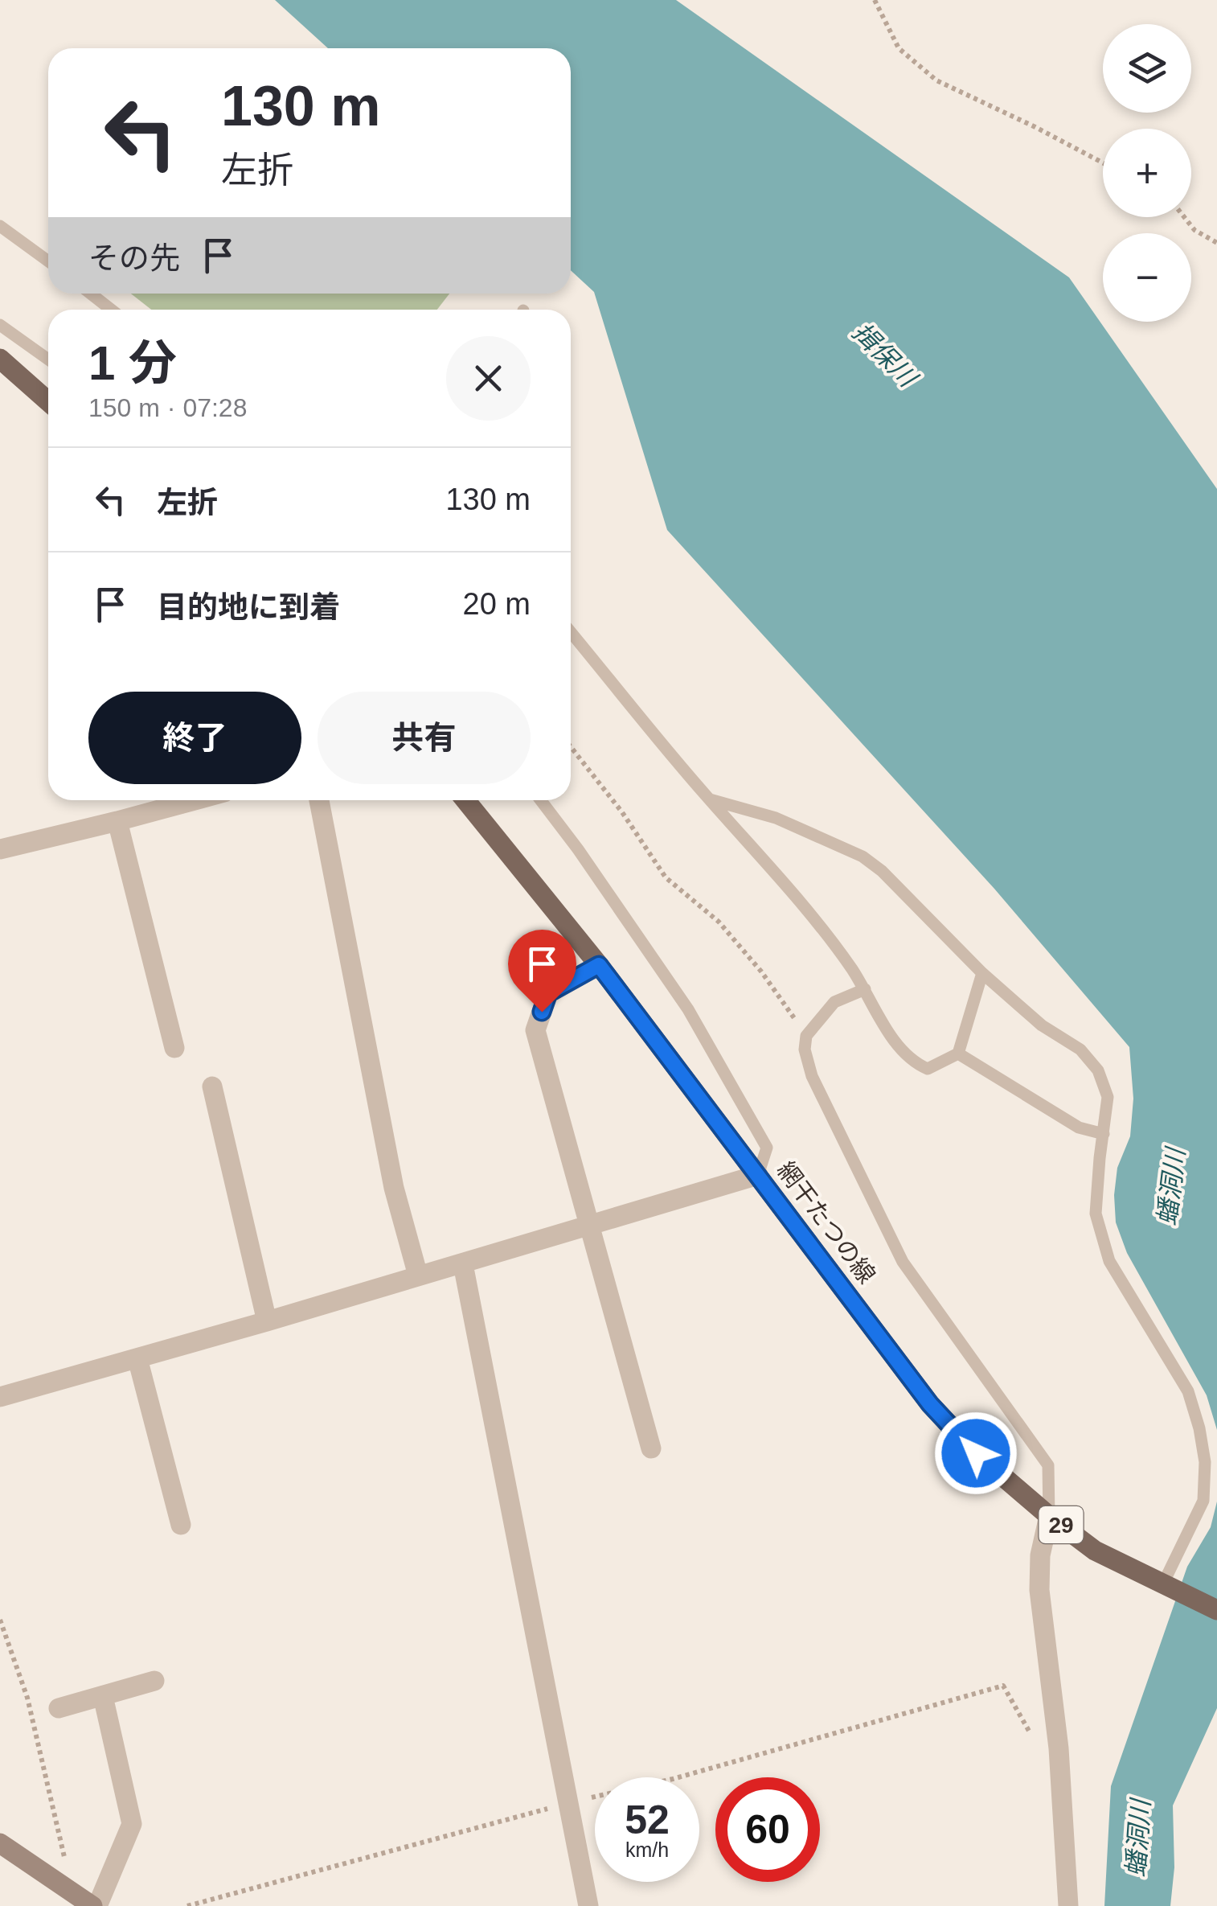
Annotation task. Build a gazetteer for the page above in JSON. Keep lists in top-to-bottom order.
{
  "streets": {
    "main road": ["網干たつの線", "29"]
  },
  "water": ["揖保川", "蟠洞川"],
  "page": {
    "map_buttons": ["+", "−"],
    "turn": ["130 m", "左折"],
    "then": "その先",
    "heading": ["1 分", "150 m · 07:28"],
    "list": [
      {
        "name": "左折",
        "value": "130 m"
      },
      {
        "name": "目的地に到着",
        "value": "20 m"
      }
    ],
    "buttons": ["終了", "共有"],
    "speed": "52 km/h",
    "limit": "60"
  }
}
